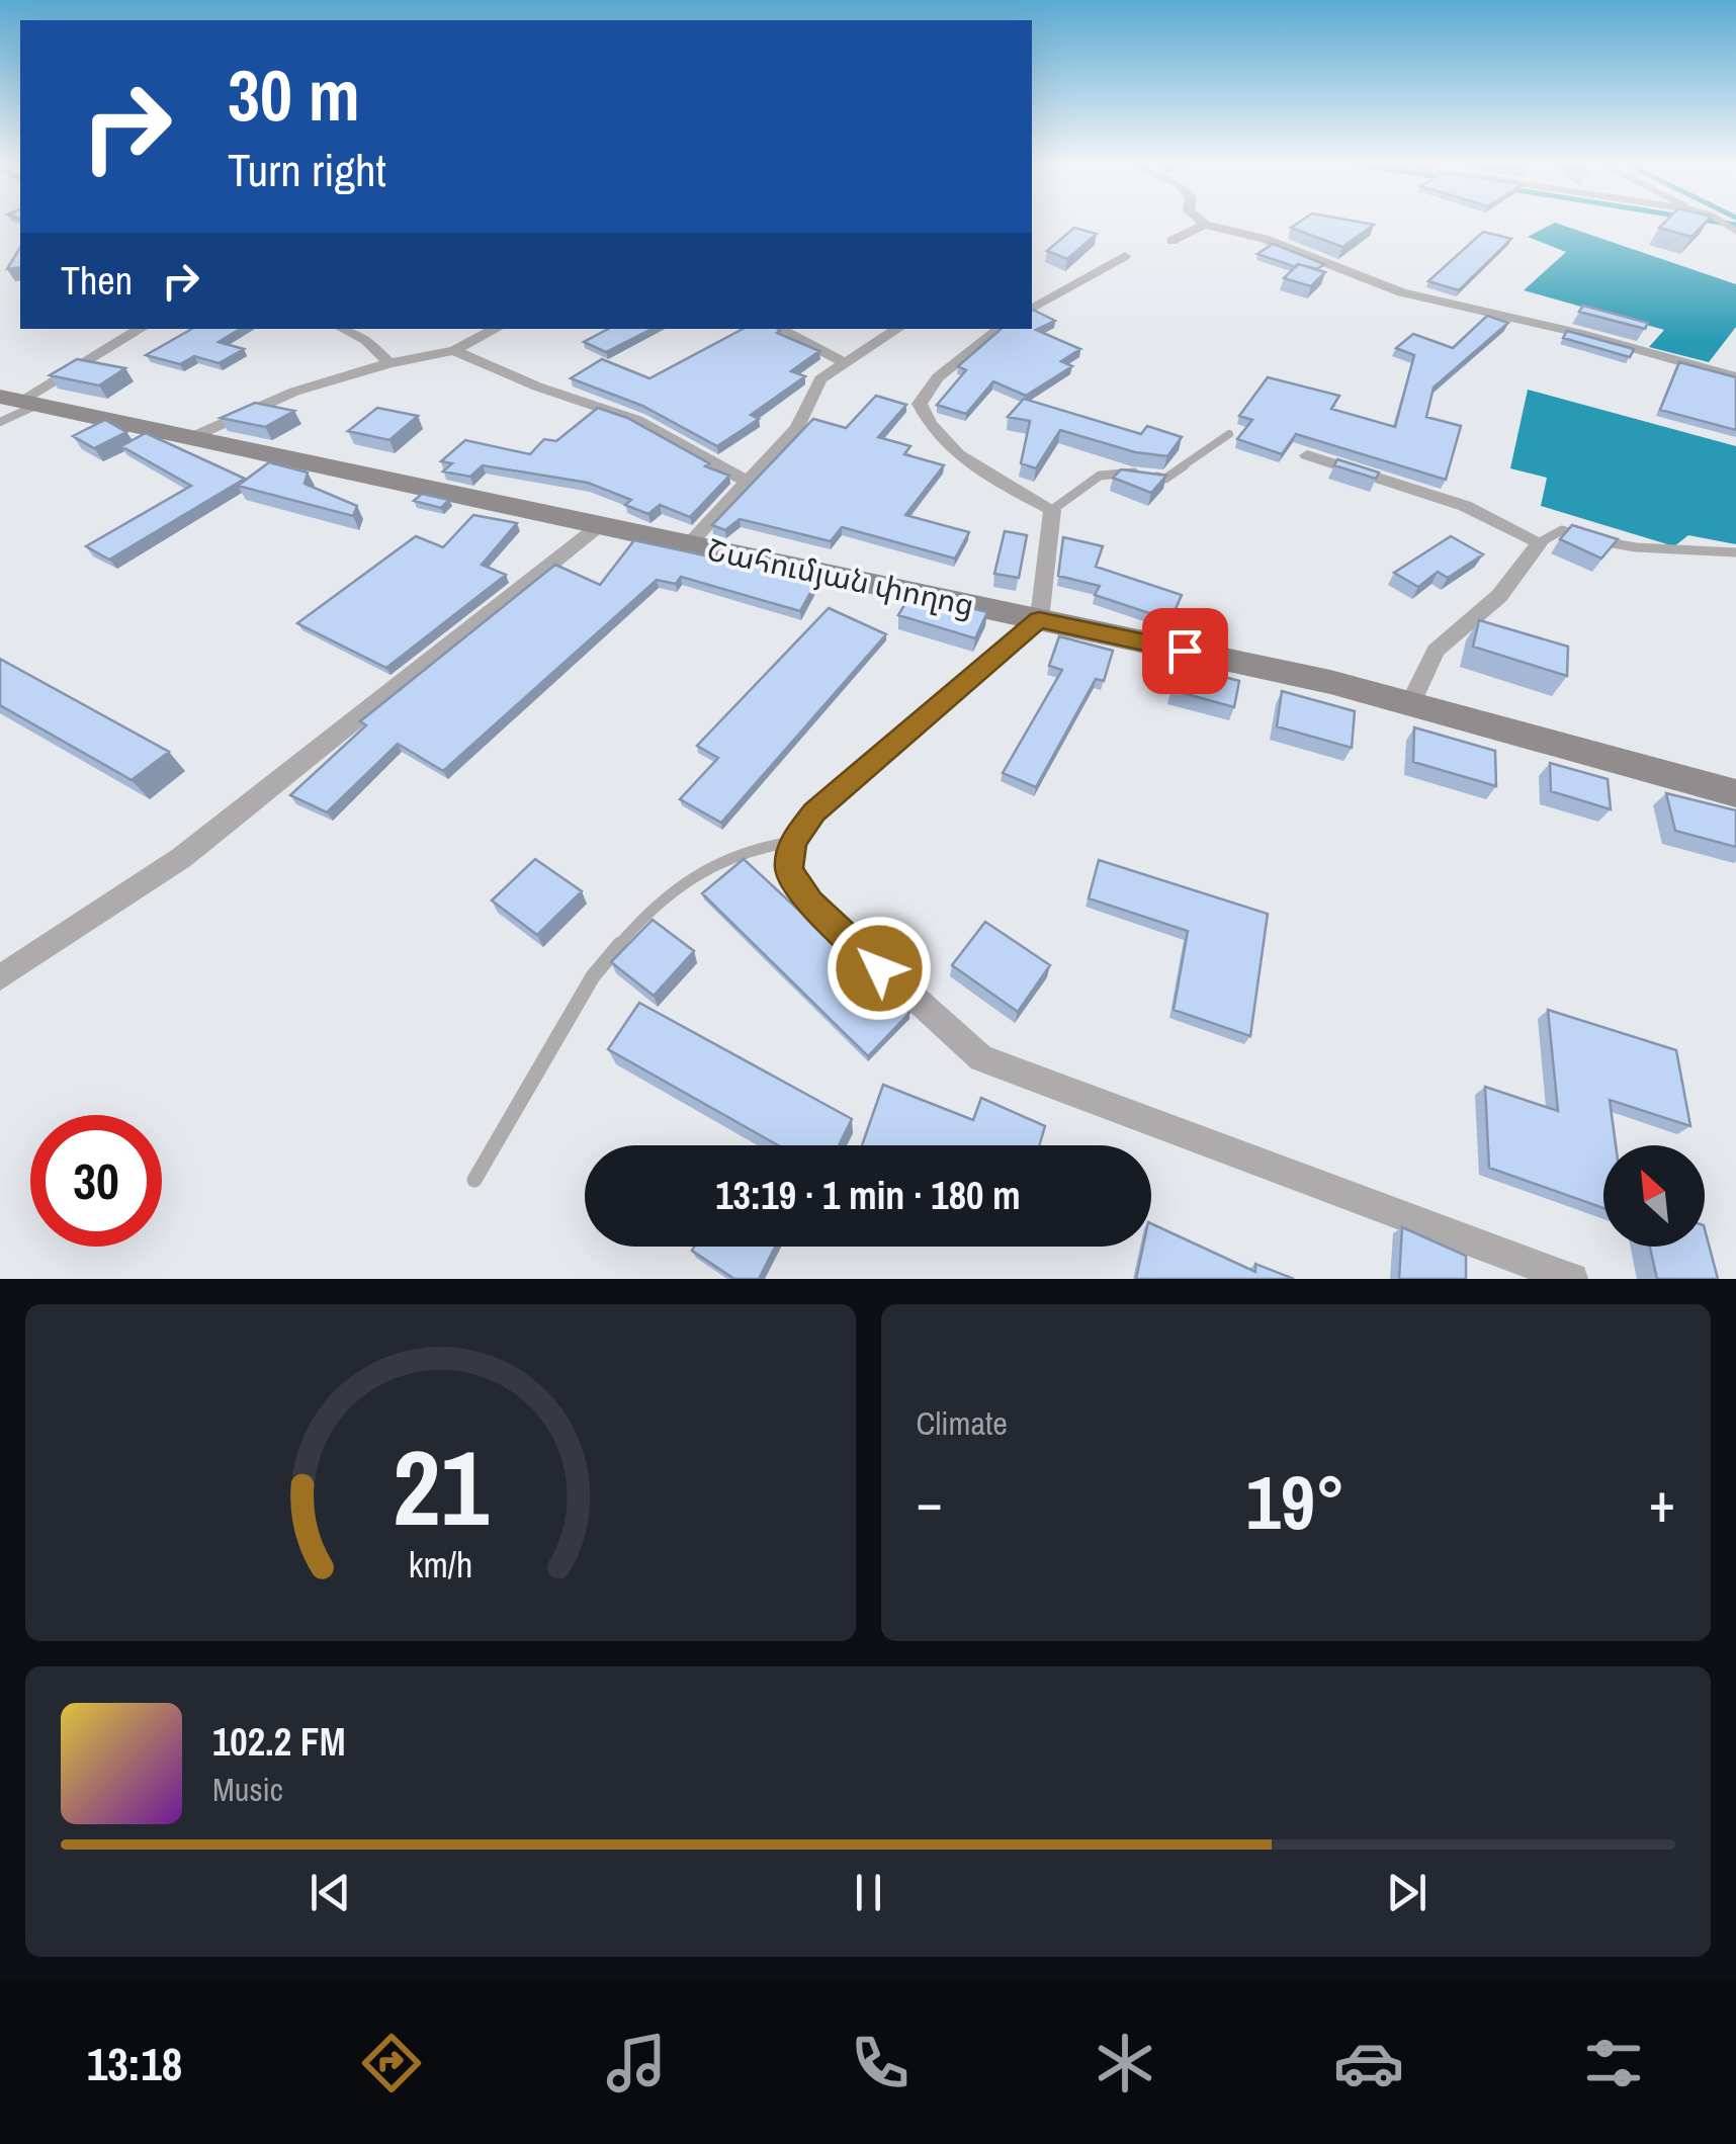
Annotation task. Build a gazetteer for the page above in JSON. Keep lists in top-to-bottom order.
{
  "streets": {
    "main road": ["Շահումյան փողոց"]
  },
  "north": "top left",
  "page": {
    "turn": ["30 m", "Turn right"],
    "then": "Then",
    "limit": "30",
    "trip": "13:19 · 1 min · 180 m",
    "tile": "Climate",
    "heat": ["−", "19°", "+"],
    "song": ["102.2 FM", "Music"],
    "tabs": "13:18",
    "gauge": ["21", "km/h"]
  }
}
